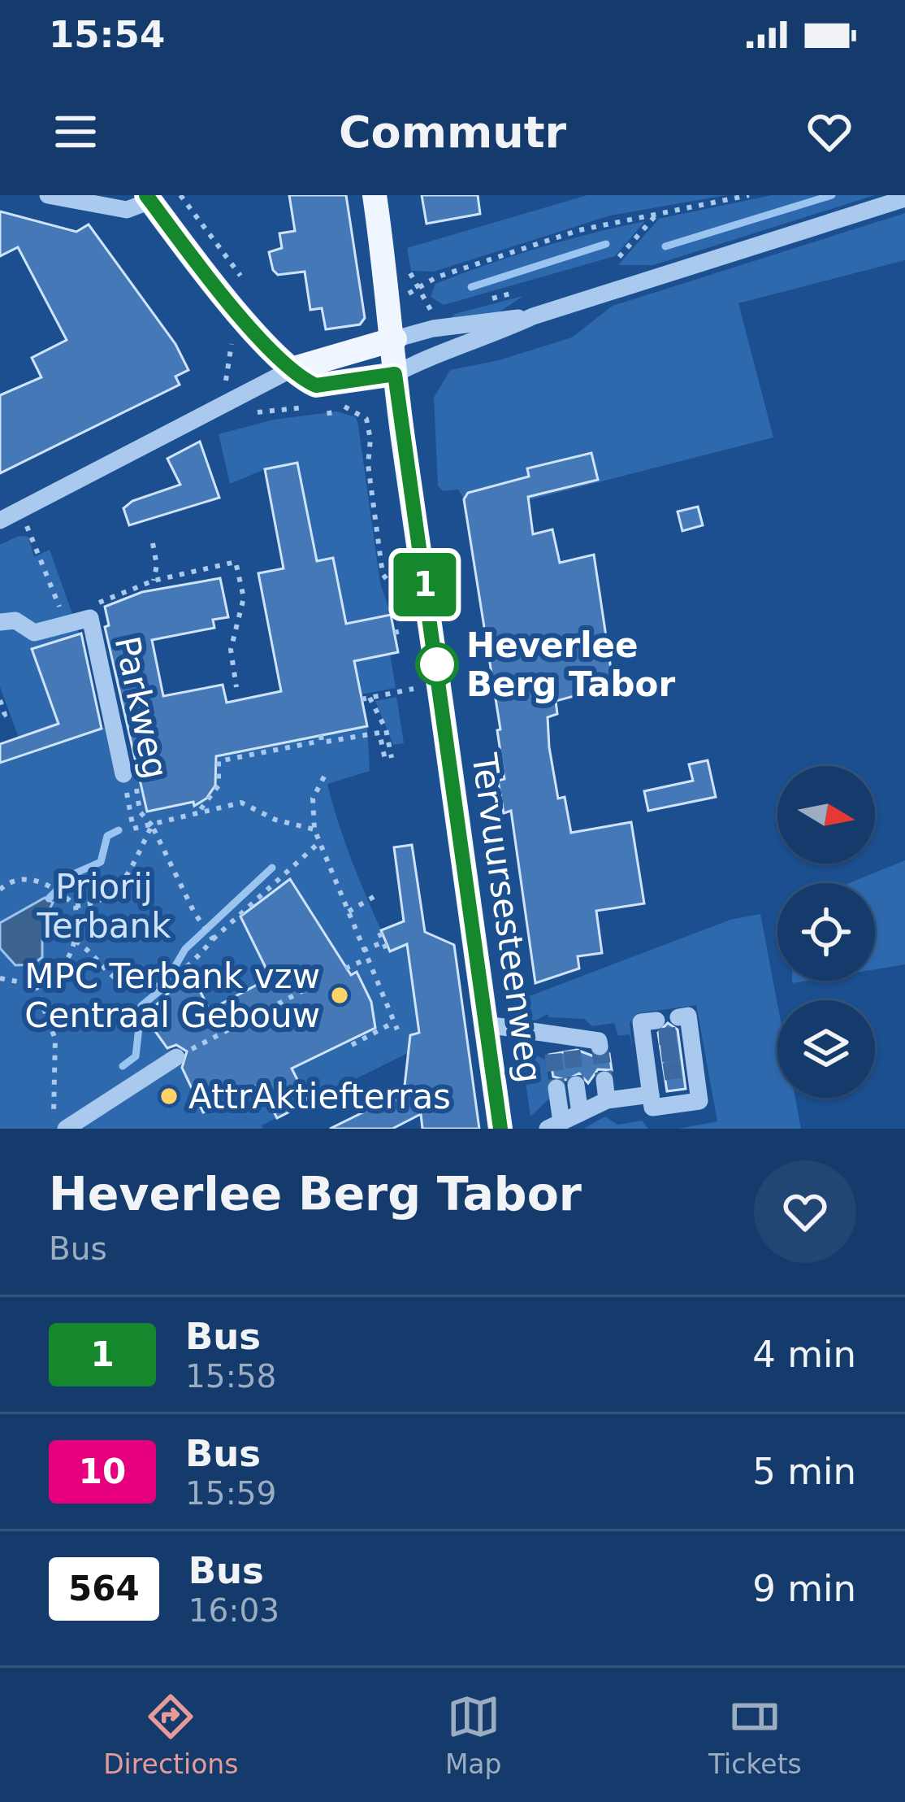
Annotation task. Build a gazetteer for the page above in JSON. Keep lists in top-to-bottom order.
{
  "streets": {
    "main road": ["Tervuursesteenweg"],
    "street": ["Parkweg"]
  },
  "parks": ["Priorij Terbank"],
  "places": ["Heverlee Berg Tabor", "MPC Terbank vzw Centraal Gebouw", "AttrAktiefterras"],
  "lines": ["bus line 1"],
  "north": "right",
  "page": {
    "status": "15:54",
    "header": "Commutr",
    "on_map": "1",
    "heading": ["Heverlee Berg Tabor", "Bus"],
    "list": [
      {
        "mark": "1",
        "name": "Bus",
        "note": "15:58",
        "value": "4 min"
      },
      {
        "mark": "10",
        "name": "Bus",
        "note": "15:59",
        "value": "5 min"
      },
      {
        "mark": "564",
        "name": "Bus",
        "note": "16:03",
        "value": "9 min"
      }
    ],
    "tabs": ["Directions", "Map", "Tickets"]
  }
}
